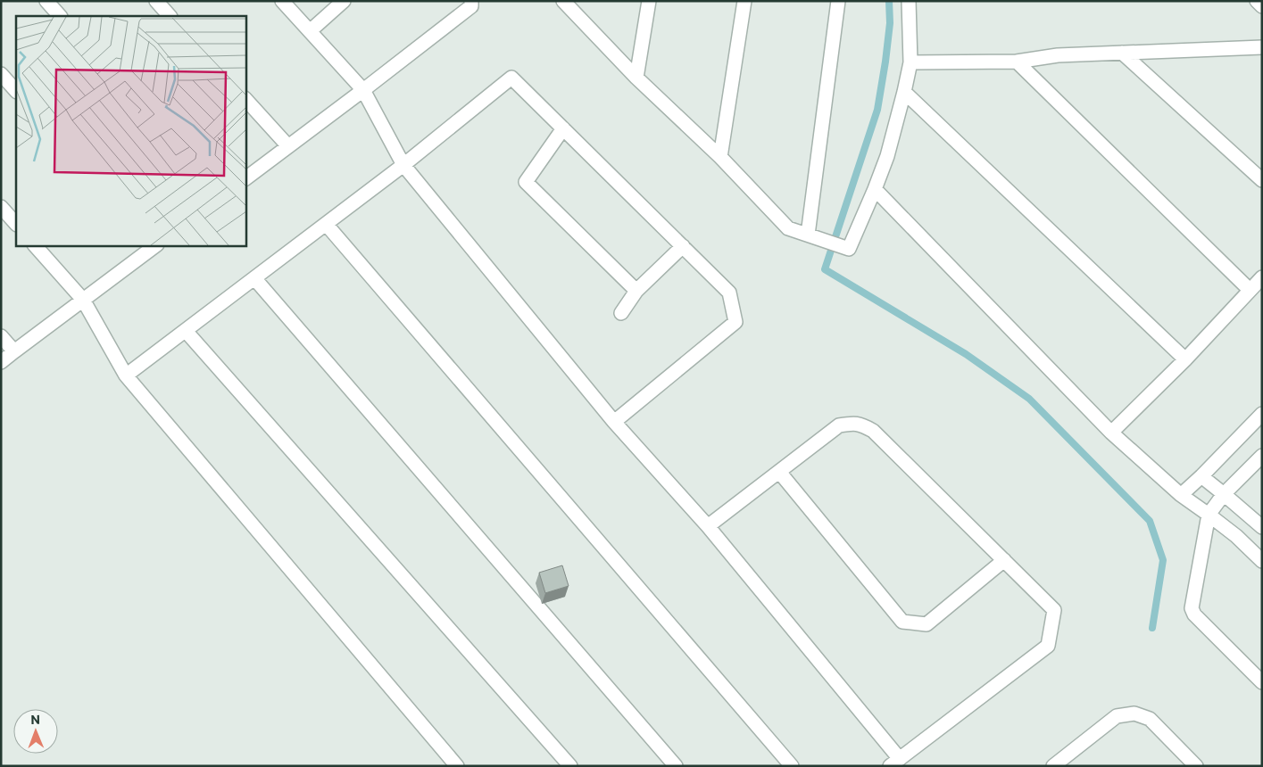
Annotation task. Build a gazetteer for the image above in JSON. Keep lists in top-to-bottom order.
{
  "north": "top"
}
